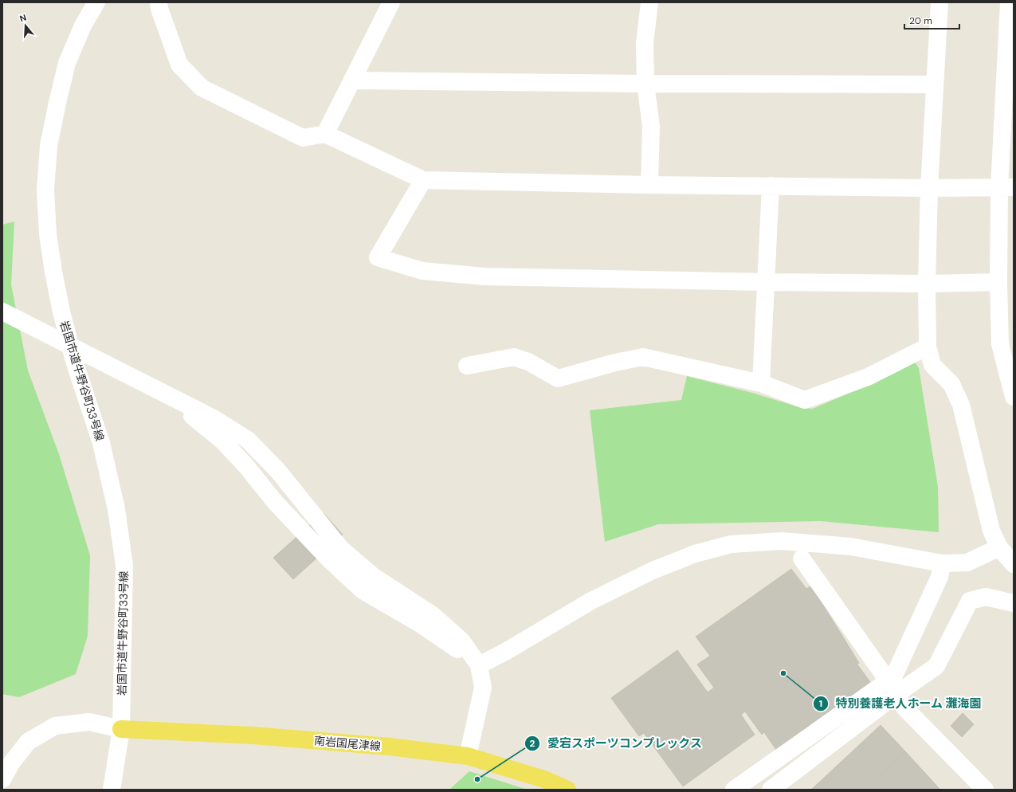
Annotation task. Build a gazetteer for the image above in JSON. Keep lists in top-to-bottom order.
{
  "streets": {
    "main road": ["南岩国尾津線"],
    "street": ["岩国市道牛野谷町33号線"]
  },
  "crossings": [
    ["岩国市道牛野谷町33号線", "南岩国尾津線"]
  ],
  "places": ["特別養護老人ホーム 灘海園", "愛宕スポーツコンプレックス"],
  "scale_bar": "20 m",
  "north": "top"
}
